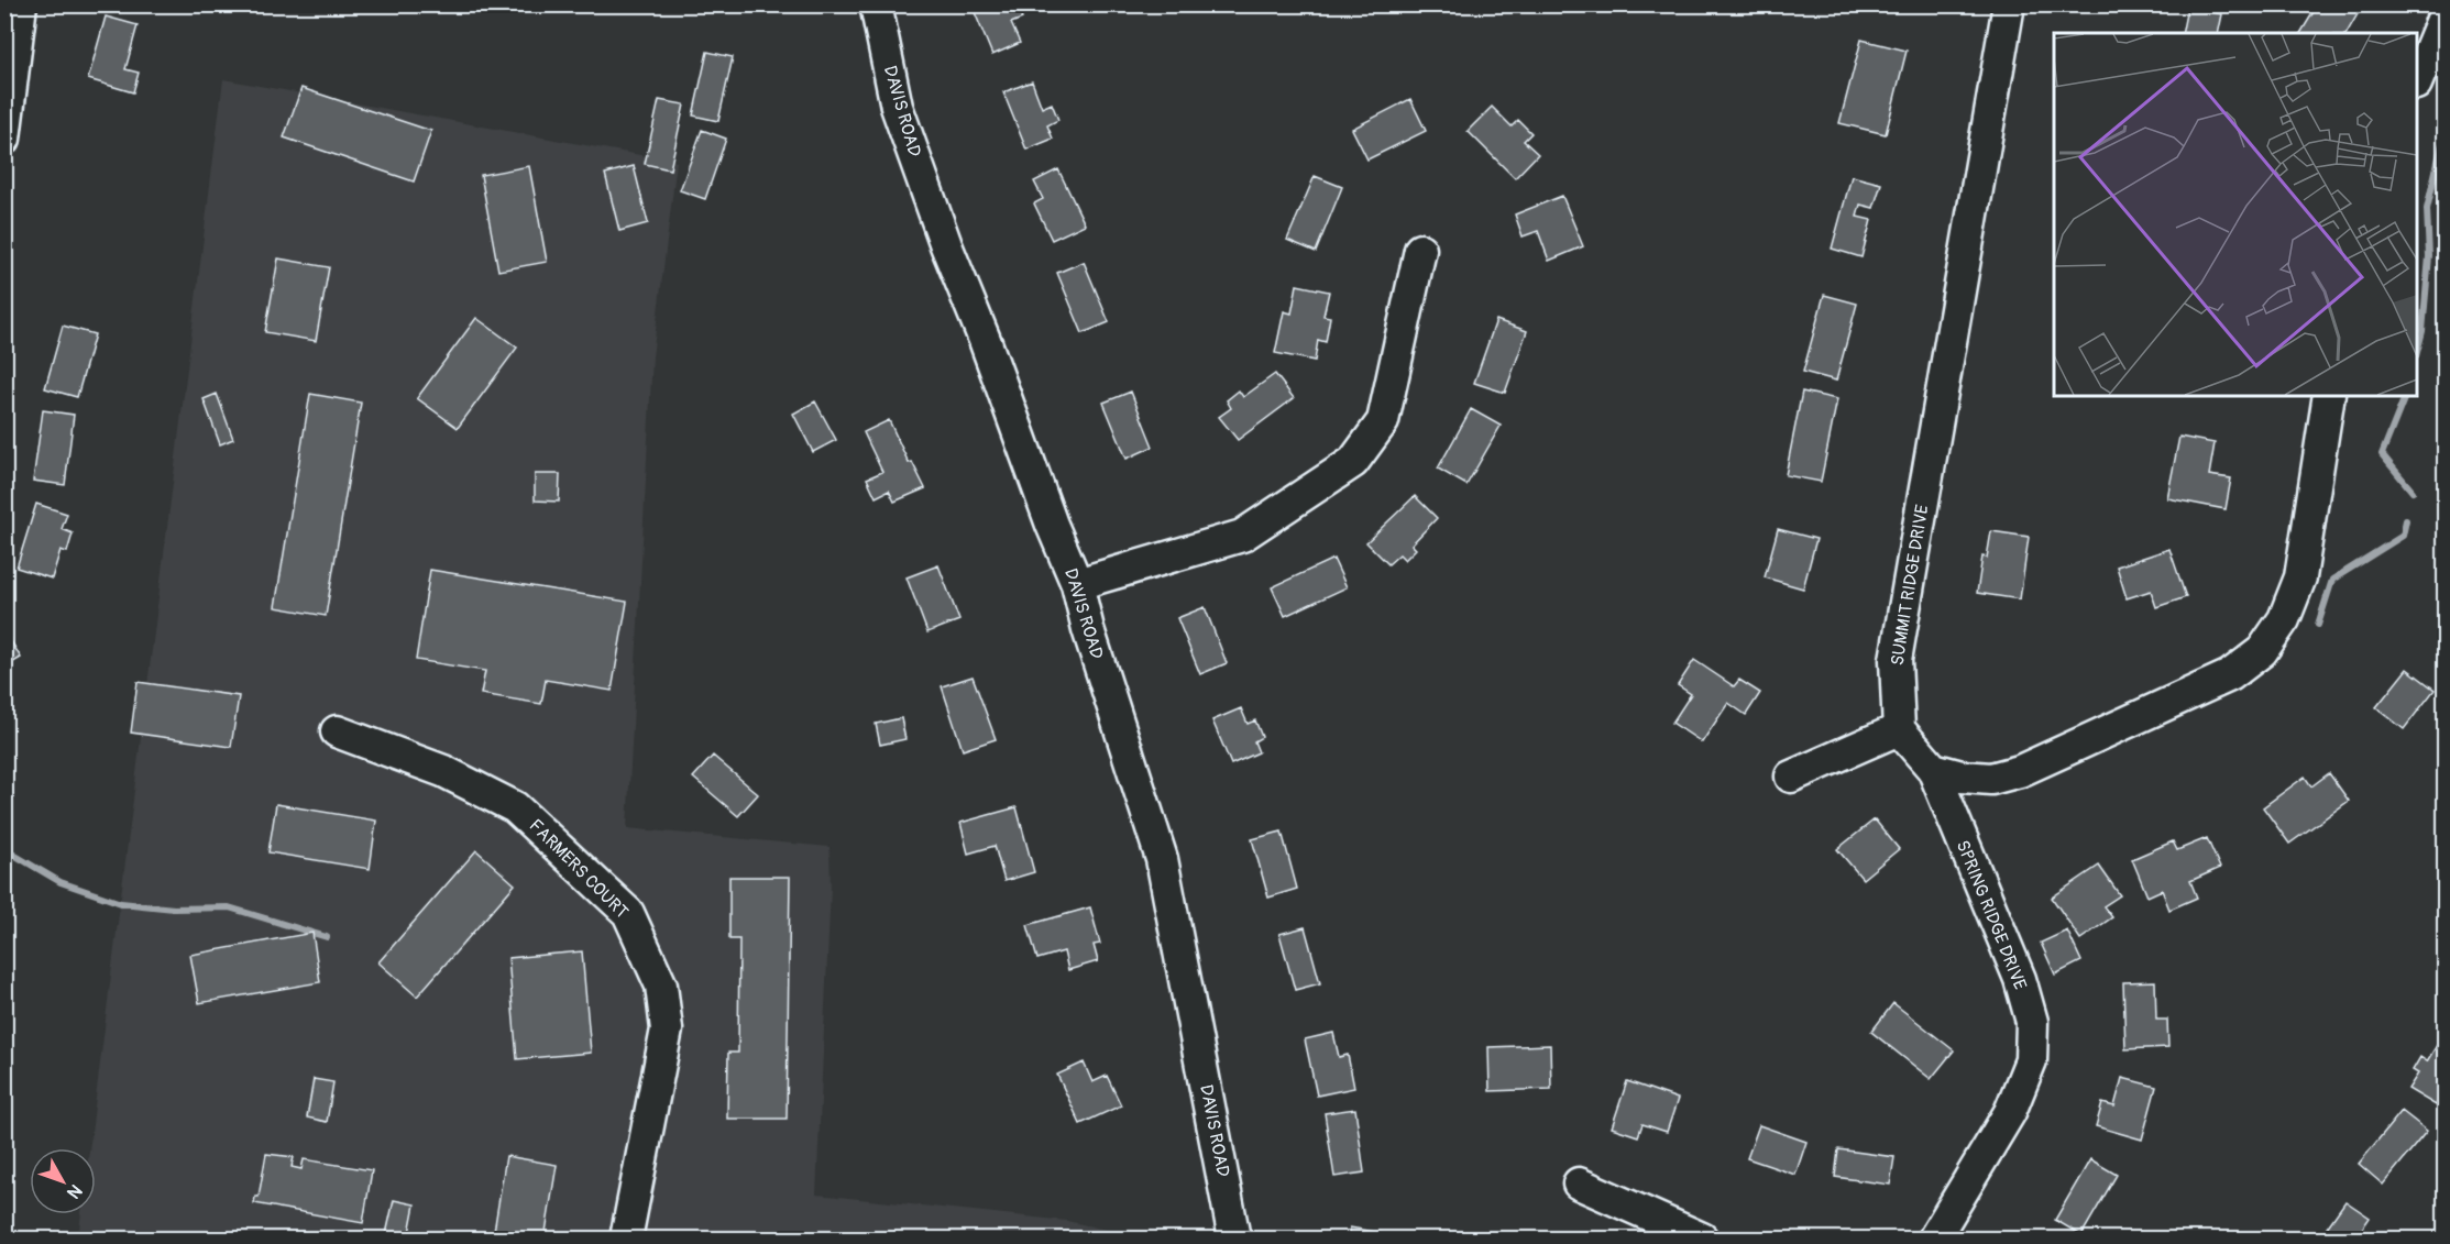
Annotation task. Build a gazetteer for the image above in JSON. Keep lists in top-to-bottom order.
{
  "streets": {
    "street": [
      "DAVIS ROAD",
      "SUMMIT RIDGE DRIVE",
      "FARMERS COURT",
      "SPRING RIDGE DRIVE"
    ]
  },
  "north": "bottom right"
}
